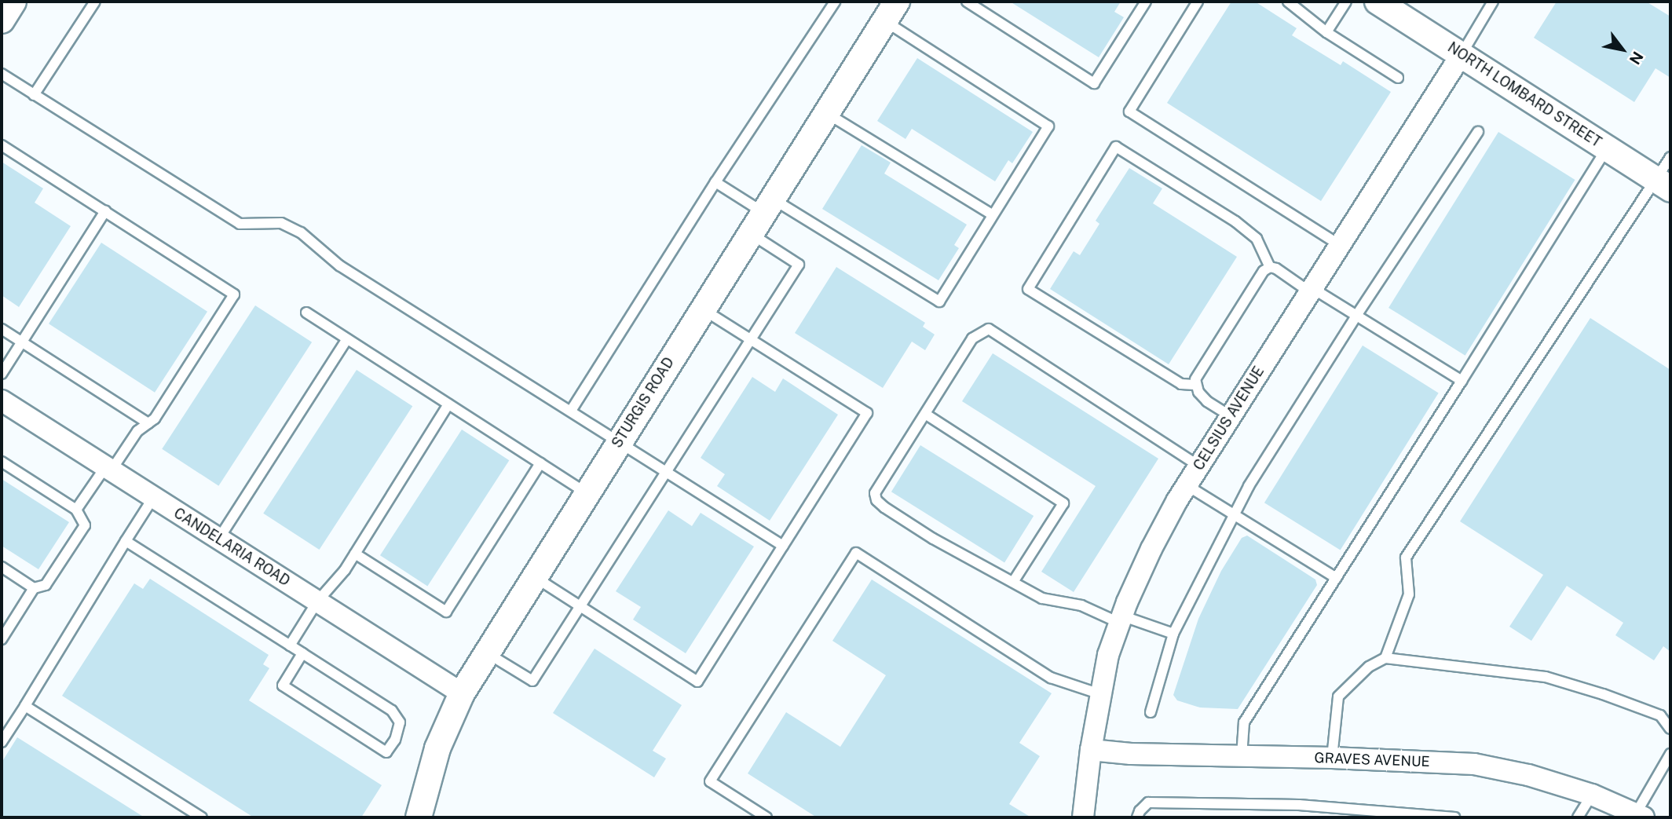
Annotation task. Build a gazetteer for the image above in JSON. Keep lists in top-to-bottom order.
{
  "streets": {
    "street": [
      "NORTH LOMBARD STREET",
      "STURGIS ROAD",
      "CELSIUS AVENUE",
      "CANDELARIA ROAD",
      "GRAVES AVENUE"
    ]
  },
  "crossings": [
    ["NORTH LOMBARD STREET", "CELSIUS AVENUE"],
    ["STURGIS ROAD", "CANDELARIA ROAD"],
    ["CELSIUS AVENUE", "GRAVES AVENUE"]
  ],
  "north": "bottom right"
}
